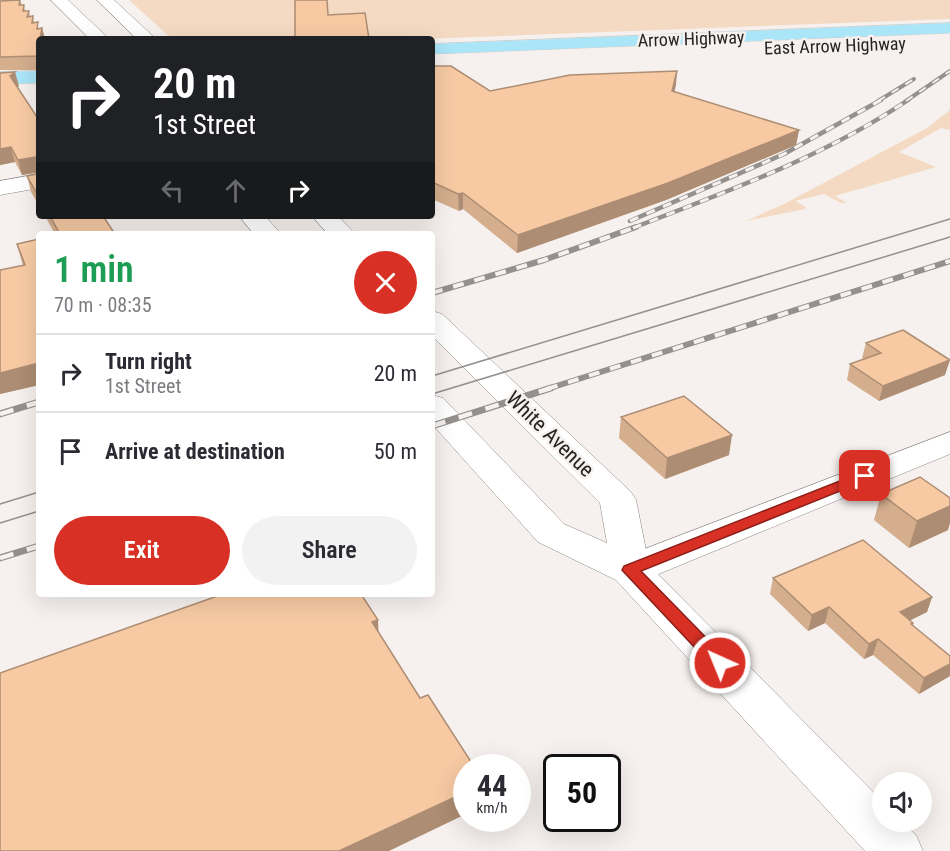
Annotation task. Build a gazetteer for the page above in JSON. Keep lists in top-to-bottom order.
{
  "streets": {
    "main road": ["Arrow Highway", "East Arrow Highway", "White Avenue"]
  },
  "page": {
    "turn": ["20 m", "1st Street"],
    "heading": ["1 min", "70 m · 08:35"],
    "list": [
      {
        "name": "Turn right",
        "note": "1st Street",
        "value": "20 m"
      },
      {
        "name": "Arrive at destination",
        "value": "50 m"
      }
    ],
    "buttons": ["Exit", "Share"],
    "speed": "44 km/h",
    "limit": "50"
  }
}
